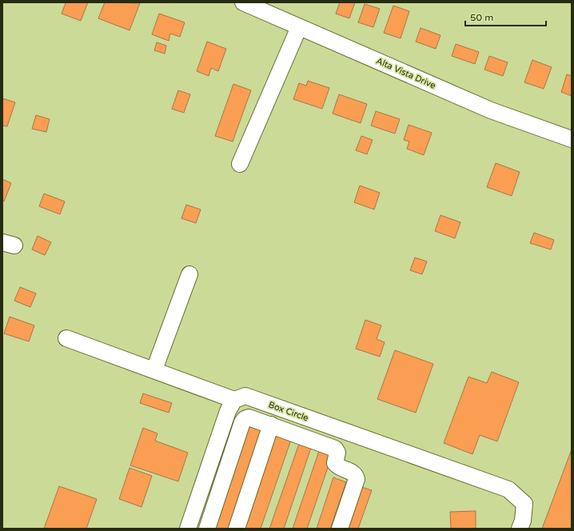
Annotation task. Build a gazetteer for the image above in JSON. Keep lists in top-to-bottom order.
{
  "streets": {
    "street": ["Alta Vista Drive", "Box Circle"]
  },
  "scale_bar": "50 m"
}
